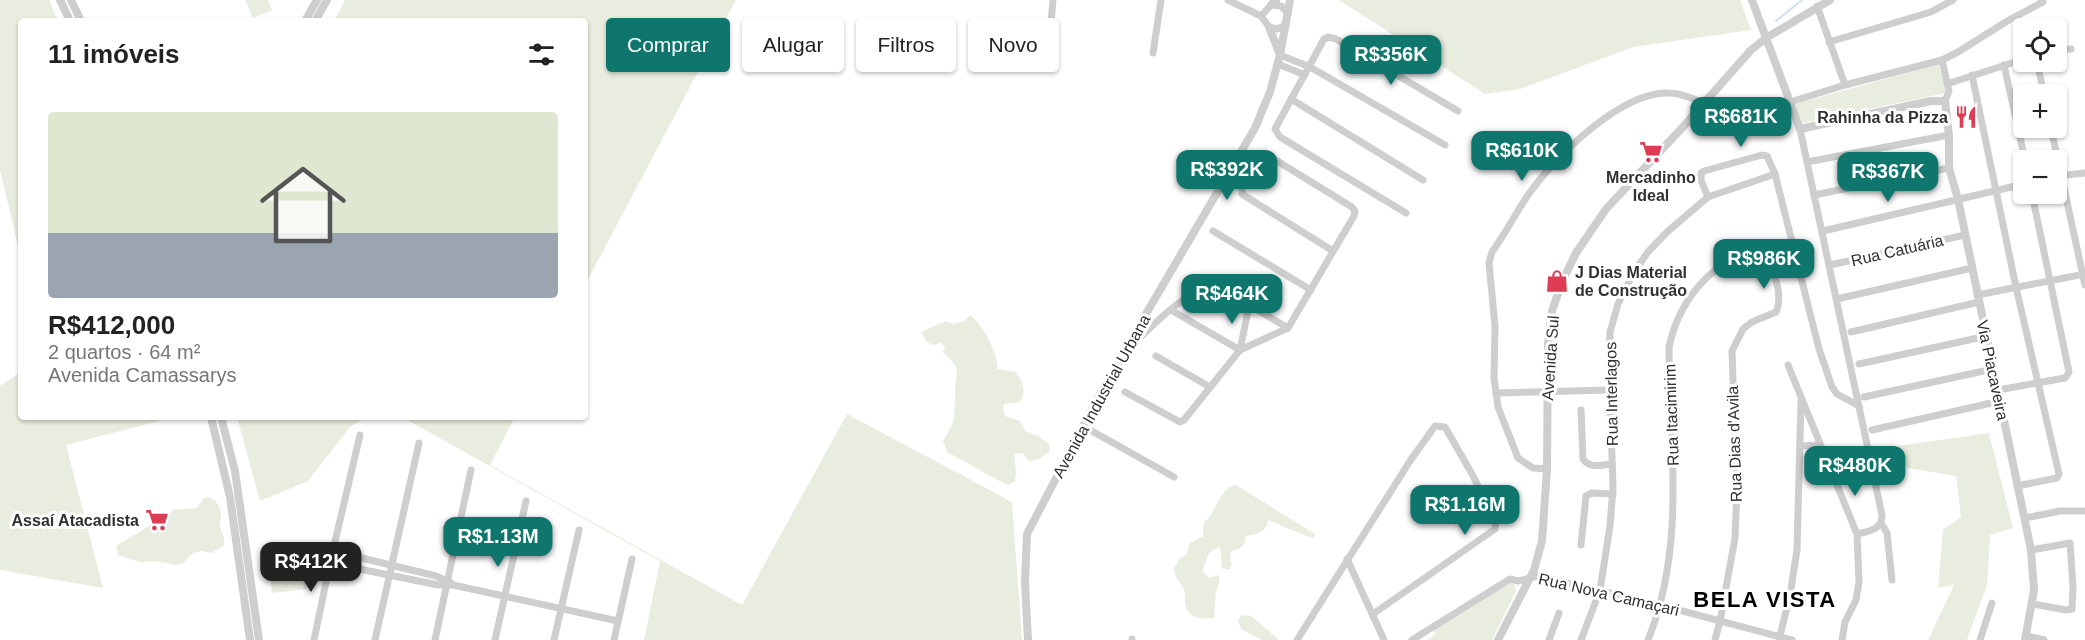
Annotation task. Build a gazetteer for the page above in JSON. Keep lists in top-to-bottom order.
{
  "streets": {
    "street": [
      "Rua Catuária",
      "Avenida Sul",
      "Via Piacaveira",
      "Rua Interlagos",
      "Avenida Industrial Urbana",
      "Rua Itacimirim",
      "Rua Dias d'Avila",
      "Rua Nova Camaçari"
    ]
  },
  "crossings": [
    ["Rua Catuária", "Via Piacaveira"],
    ["Avenida Sul", "Rua Nova Camaçari"],
    ["Rua Interlagos", "Rua Nova Camaçari"],
    ["Rua Itacimirim", "Rua Dias d'Avila"],
    ["Rua Itacimirim", "Rua Nova Camaçari"],
    ["Rua Dias d'Avila", "Rua Nova Camaçari"]
  ],
  "districts": ["BELA VISTA"],
  "places": {
    "restaurant": ["Rahinha da Pizza"],
    "supermarket": ["Mercadinho Ideal", "Assaí Atacadista"],
    "shop": ["J Dias Material de Construção"]
  },
  "page": {
    "map_buttons": ["+", "−"],
    "chip": [
      "Comprar",
      "Alugar",
      "Filtros",
      "Novo"
    ],
    "heading": "11 imóveis",
    "price": [
      "R$356K",
      "R$681K",
      "R$610K",
      "R$392K",
      "R$367K",
      "R$986K",
      "R$464K",
      "R$480K",
      "R$1.16M",
      "R$1.13M",
      "R$412K"
    ],
    "list": [
      {
        "name": "R$412,000",
        "note": "2 quartos · 64 m² · Avenida Camassarys"
      }
    ]
  }
}
